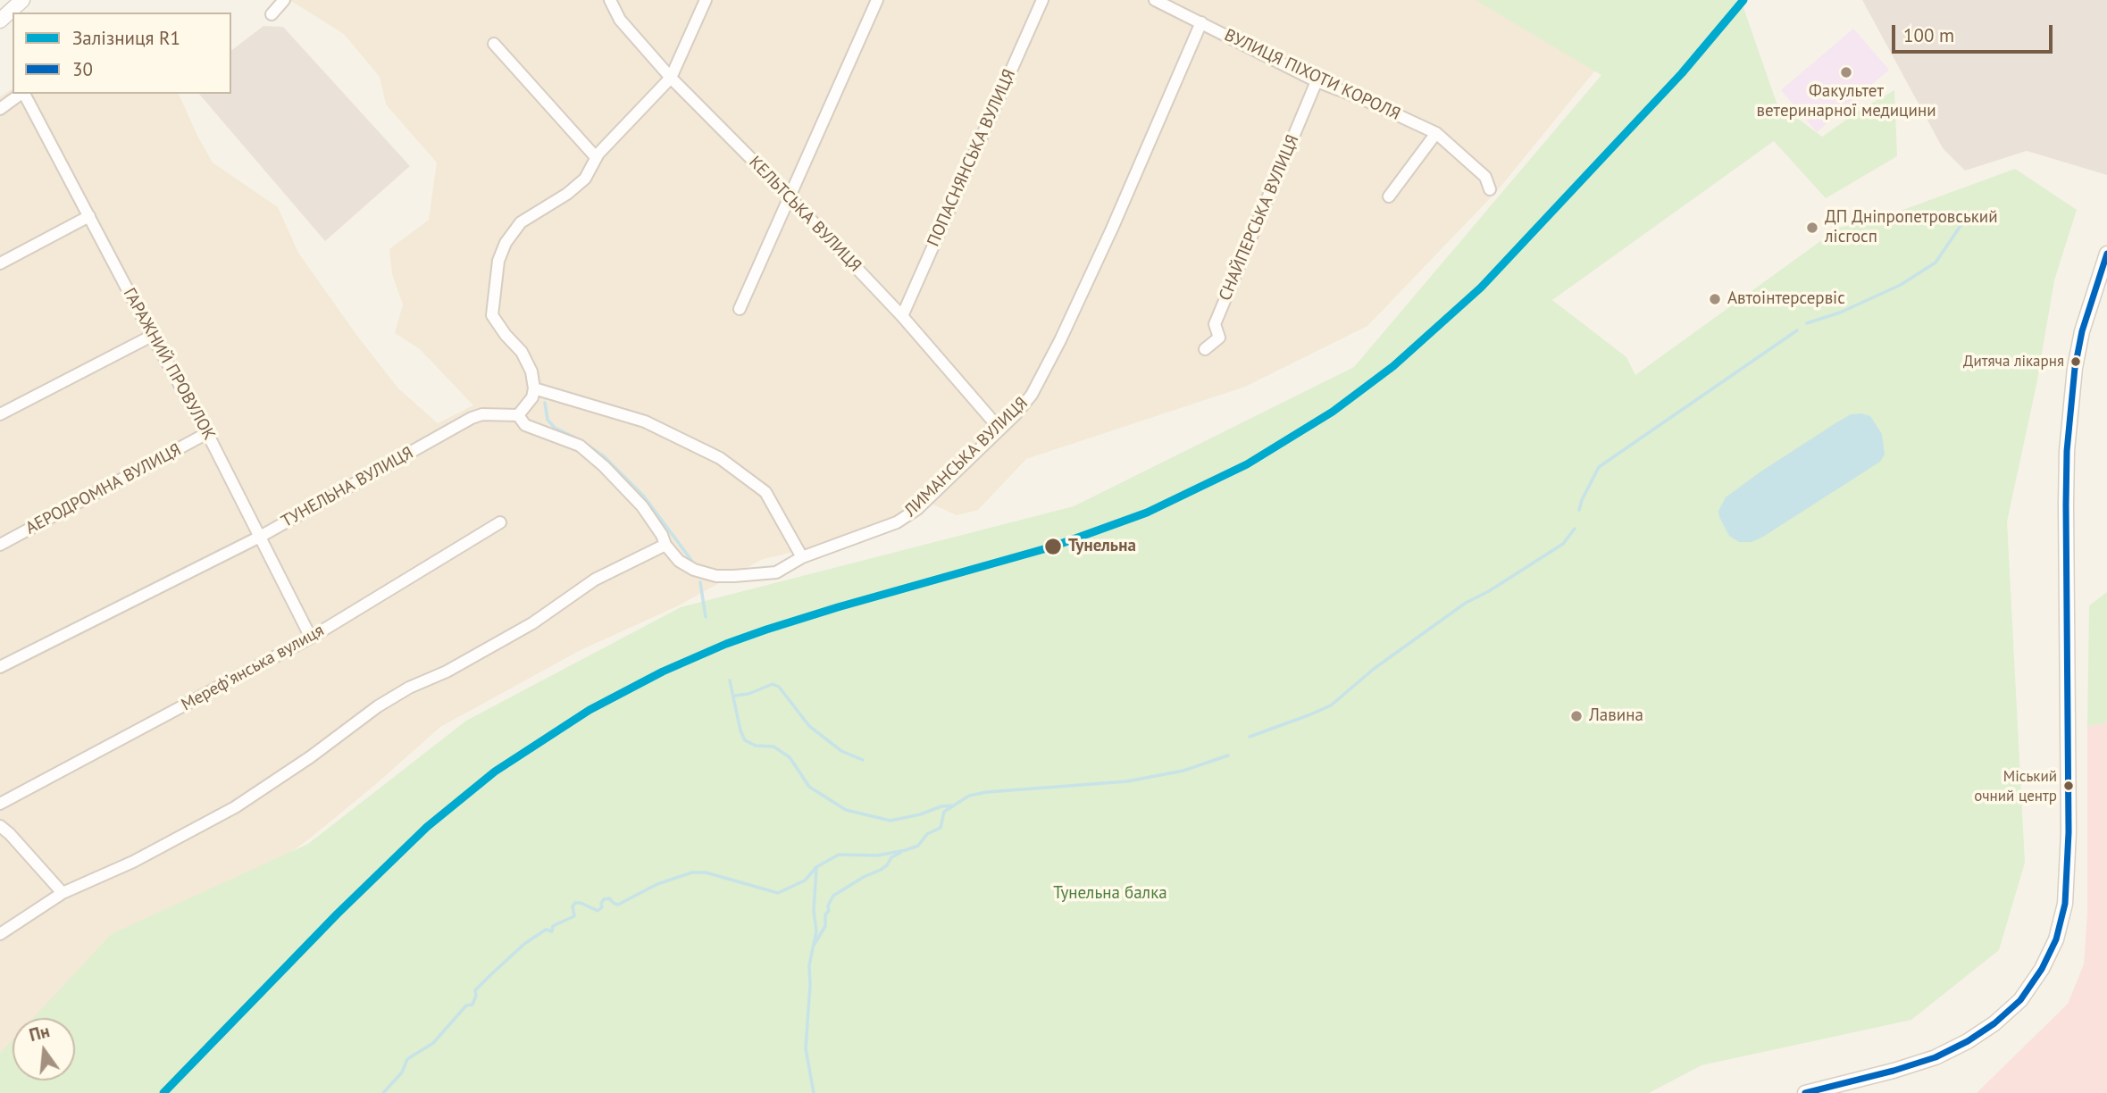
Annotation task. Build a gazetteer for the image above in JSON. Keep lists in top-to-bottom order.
{
  "streets": {
    "street": [
      "ВУЛИЦЯ ПІХОТИ КОРОЛЯ",
      "ПОПАСНЯНСЬКА ВУЛИЦЯ",
      "КЕЛЬТСЬКА ВУЛИЦЯ",
      "СНАЙПЕРСЬКА ВУЛИЦЯ",
      "ГАРАЖНИЙ ПРОВУЛОК",
      "ЛИМАНСЬКА ВУЛИЦЯ",
      "ТУНЕЛЬНА ВУЛИЦЯ",
      "АЕРОДРОМНА ВУЛИЦЯ",
      "Мерефʼянська вулиця"
    ]
  },
  "crossings": [
    ["ВУЛИЦЯ ПІХОТИ КОРОЛЯ", "СНАЙПЕРСЬКА ВУЛИЦЯ"],
    ["ВУЛИЦЯ ПІХОТИ КОРОЛЯ", "ЛИМАНСЬКА ВУЛИЦЯ"],
    ["ПОПАСНЯНСЬКА ВУЛИЦЯ", "КЕЛЬТСЬКА ВУЛИЦЯ"],
    ["КЕЛЬТСЬКА ВУЛИЦЯ", "ЛИМАНСЬКА ВУЛИЦЯ"],
    ["ГАРАЖНИЙ ПРОВУЛОК", "ТУНЕЛЬНА ВУЛИЦЯ"],
    ["ГАРАЖНИЙ ПРОВУЛОК", "АЕРОДРОМНА ВУЛИЦЯ"],
    ["ГАРАЖНИЙ ПРОВУЛОК", "Мерефʼянська вулиця"]
  ],
  "parks": ["Тунельна балка"],
  "places": [
    "Факультет ветеринарної медицини",
    "ДП Дніпропетровський лісгосп",
    "Автоінтерсервіс",
    "Дитяча лікарня",
    "Тунельна",
    "Лавина",
    "Міський очний центр"
  ],
  "lines": ["rail line R1", "transit line 30"],
  "legend": ["Залізниця R1", "30"],
  "scale_bar": "100 m",
  "north": "top"
}
